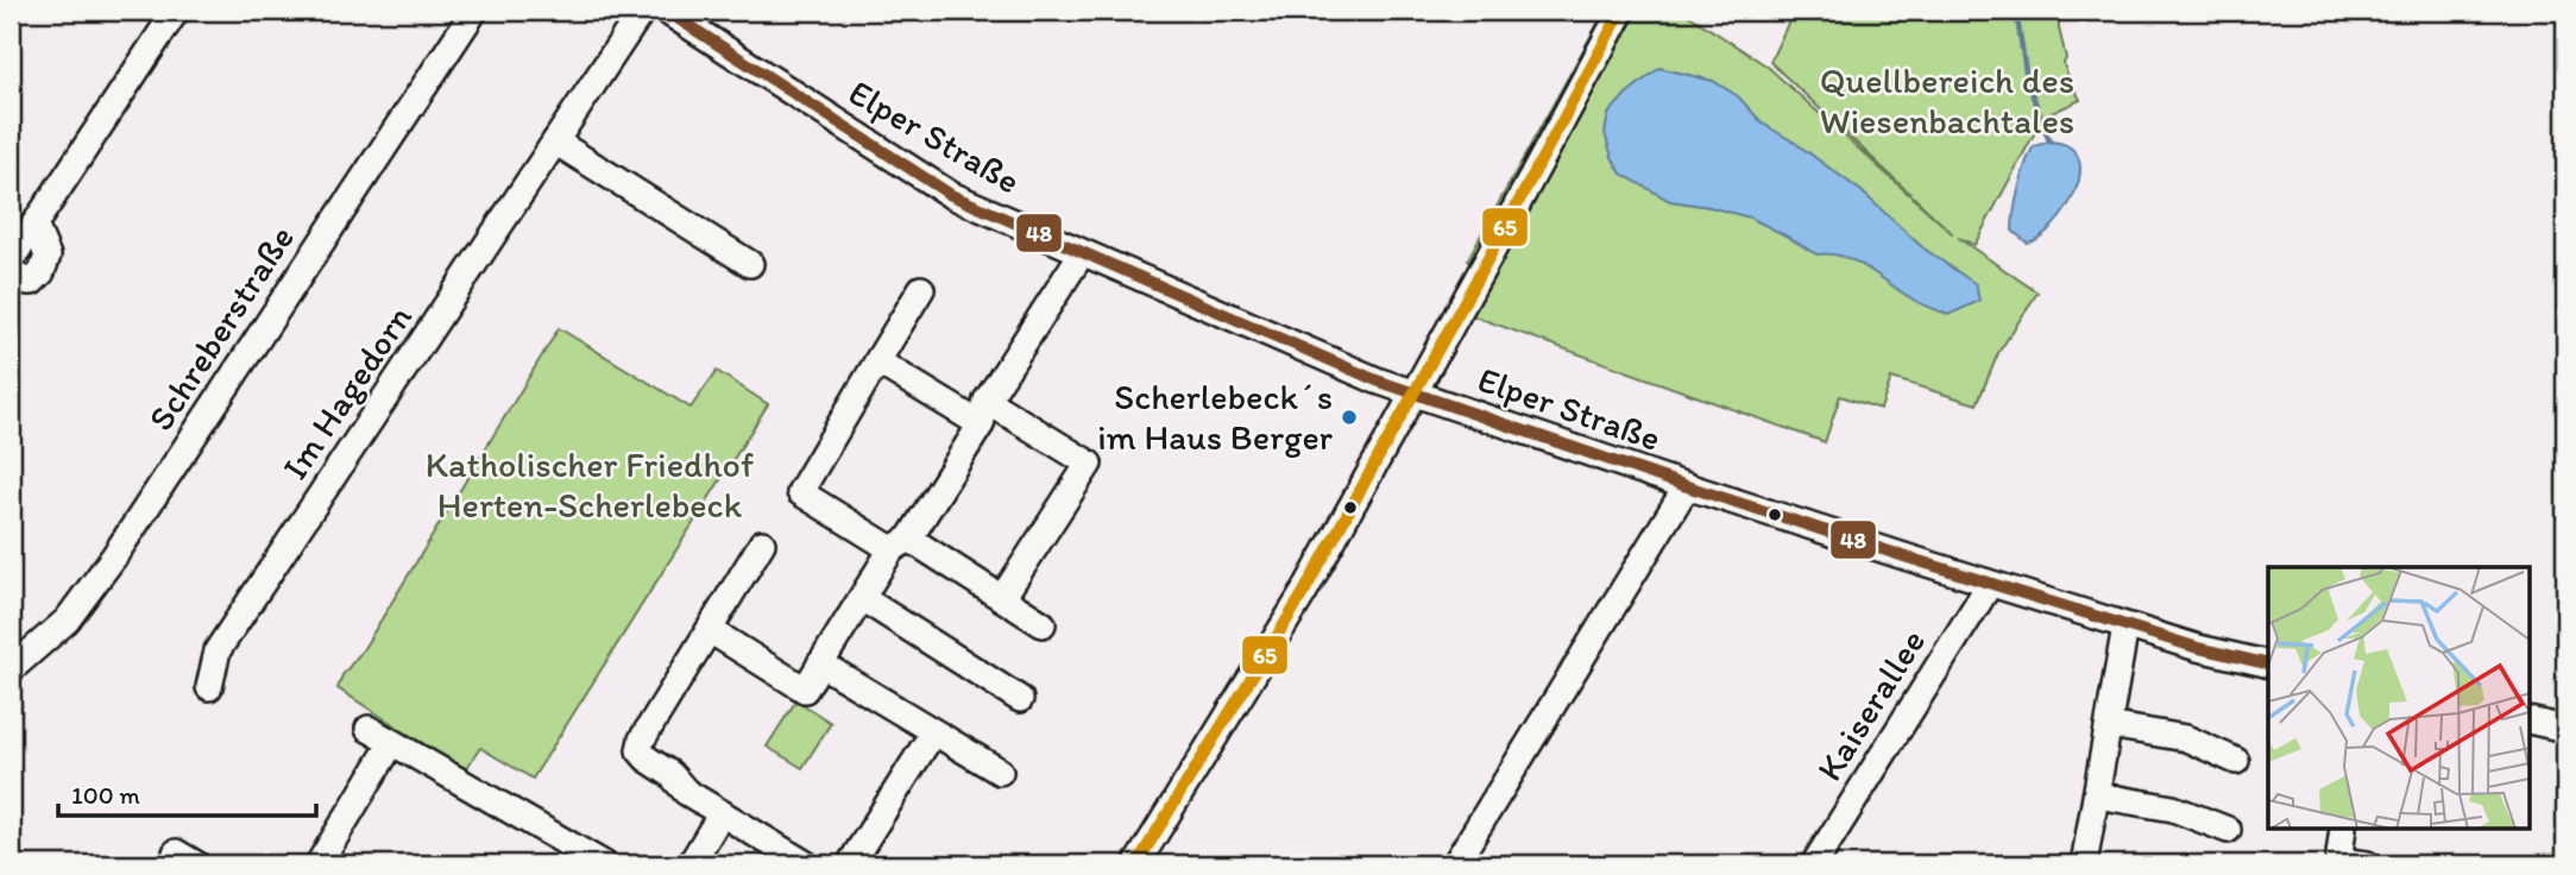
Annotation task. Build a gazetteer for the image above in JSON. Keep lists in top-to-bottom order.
{
  "streets": {
    "street": [
      "Elper Straße",
      "Schreberstraße",
      "Im Hagedorn",
      "Kaiserallee"
    ]
  },
  "crossings": [
    ["Elper Straße", "Kaiserallee"]
  ],
  "parks": ["Quellbereich des Wiesenbachtales", "Katholischer Friedhof Herten-Scherlebeck"],
  "places": ["Scherlebeck´s im Haus Berger"],
  "lines": ["transit line 48", "transit line 65"],
  "scale_bar": "100 m"
}
